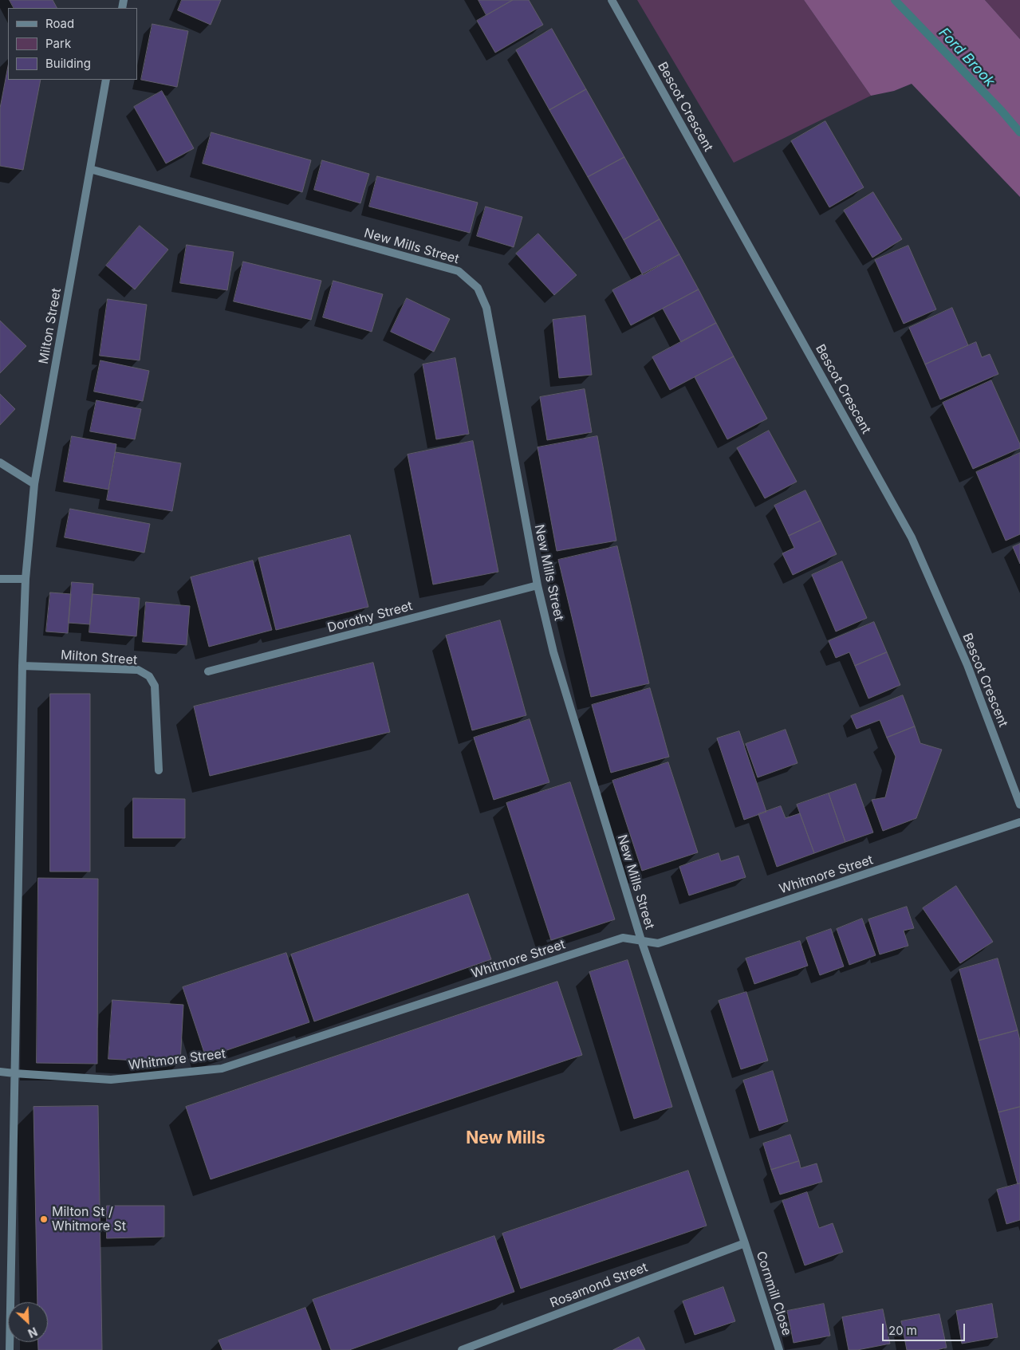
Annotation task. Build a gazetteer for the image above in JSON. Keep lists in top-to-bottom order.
{
  "streets": {
    "street": [
      "Bescot Crescent",
      "New Mills Street",
      "Milton Street",
      "Dorothy Street",
      "Whitmore Street",
      "Rosamond Street",
      "Cornmill Close"
    ]
  },
  "crossings": [
    ["New Mills Street", "Milton Street"],
    ["New Mills Street", "Dorothy Street"],
    ["New Mills Street", "Whitmore Street"],
    ["New Mills Street", "Rosamond Street"],
    ["New Mills Street", "Cornmill Close"],
    ["Milton Street", "Whitmore Street"],
    ["Rosamond Street", "Cornmill Close"]
  ],
  "districts": ["New Mills"],
  "water": ["Ford Brook"],
  "places": ["Milton St / Whitmore St"],
  "legend": ["Road", "Park", "Building"],
  "scale_bar": "20 m",
  "north": "bottom right"
}
